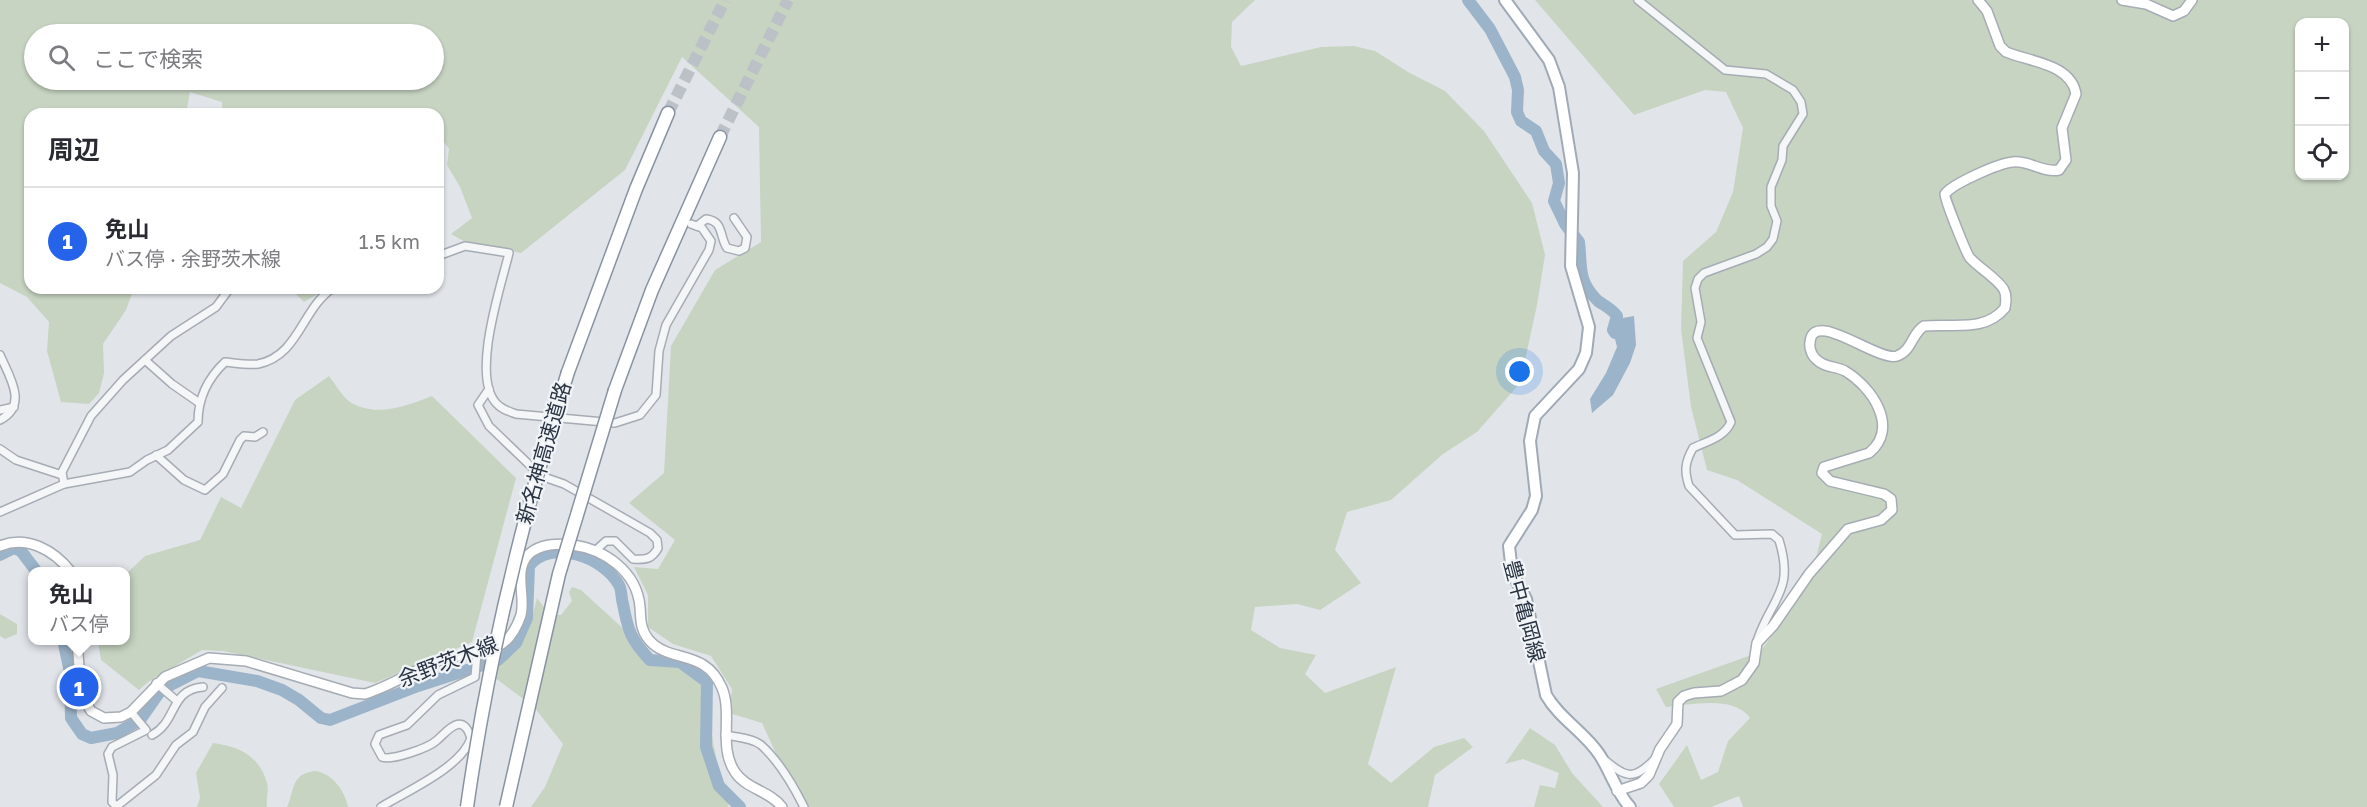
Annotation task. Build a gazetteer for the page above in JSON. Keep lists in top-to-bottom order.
{
  "streets": {
    "highway": ["新名神高速道路"],
    "main road": ["豊中亀岡線"],
    "street": ["余野茨木線"]
  },
  "page": {
    "map_buttons": ["+", "−"],
    "search": "ここで検索",
    "heading": "周辺",
    "list": [
      {
        "mark": "1",
        "name": "免山",
        "note": "バス停 · 余野茨木線",
        "value": "1.5 km"
      }
    ],
    "popup": ["免山", "バス停"],
    "pins": "1"
  }
}
